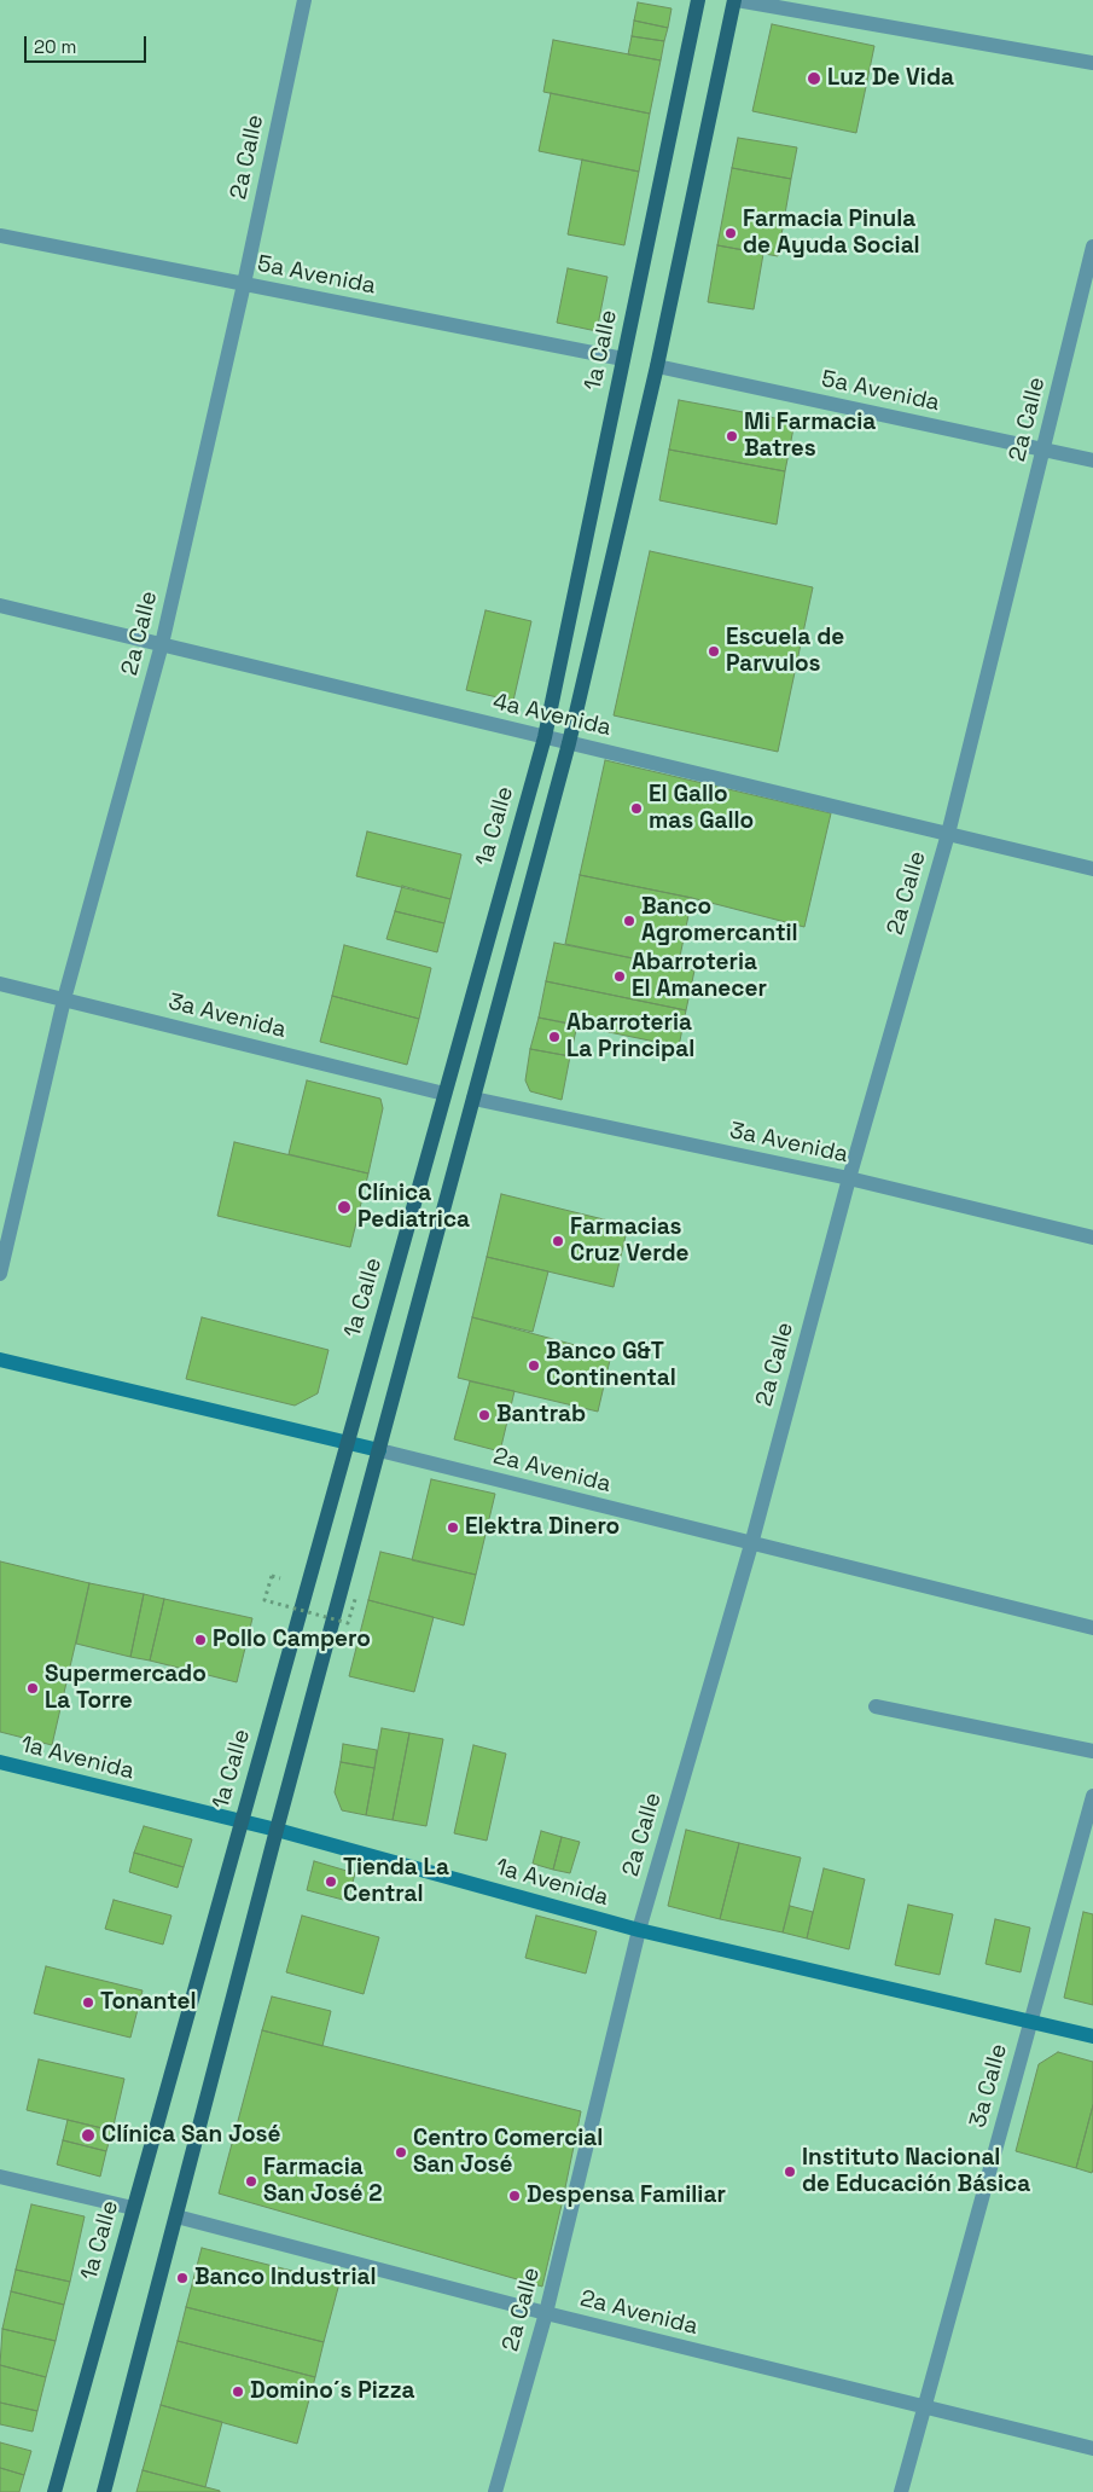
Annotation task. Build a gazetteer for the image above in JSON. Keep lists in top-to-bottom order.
{
  "streets": {
    "main road": ["1a Calle"],
    "street": [
      "2a Calle",
      "5a Avenida",
      "4a Avenida",
      "3a Avenida",
      "2a Avenida",
      "1a Avenida",
      "3a Calle"
    ]
  },
  "crossings": [
    ["2a Calle", "5a Avenida"],
    ["2a Calle", "4a Avenida"],
    ["2a Calle", "3a Avenida"],
    ["2a Calle", "2a Avenida"],
    ["2a Calle", "1a Avenida"],
    ["5a Avenida", "1a Calle"],
    ["1a Calle", "4a Avenida"],
    ["1a Calle", "3a Avenida"],
    ["1a Calle", "2a Avenida"],
    ["1a Calle", "1a Avenida"],
    ["2a Avenida", "3a Calle"],
    ["1a Avenida", "3a Calle"]
  ],
  "places": [
    "Luz De Vida",
    "Farmacia Pinula de Ayuda Social",
    "Mi Farmacia Batres",
    "Escuela de Parvulos",
    "El Gallo mas Gallo",
    "Banco Agromercantil",
    "Abarroteria El Amanecer",
    "Abarroteria La Principal",
    "Clínica Pediatrica",
    "Farmacias Cruz Verde",
    "Banco G&T Continental",
    "Bantrab",
    "Elektra Dinero",
    "Pollo Campero",
    "Supermercado La Torre",
    "Tienda La Central",
    "Tonantel",
    "Clínica San José",
    "Centro Comercial San José",
    "Instituto Nacional de Educación Básica",
    "Farmacia San José 2",
    "Despensa Familiar",
    "Banco Industrial",
    "Domino´s Pizza"
  ],
  "scale_bar": "20 m"
}
